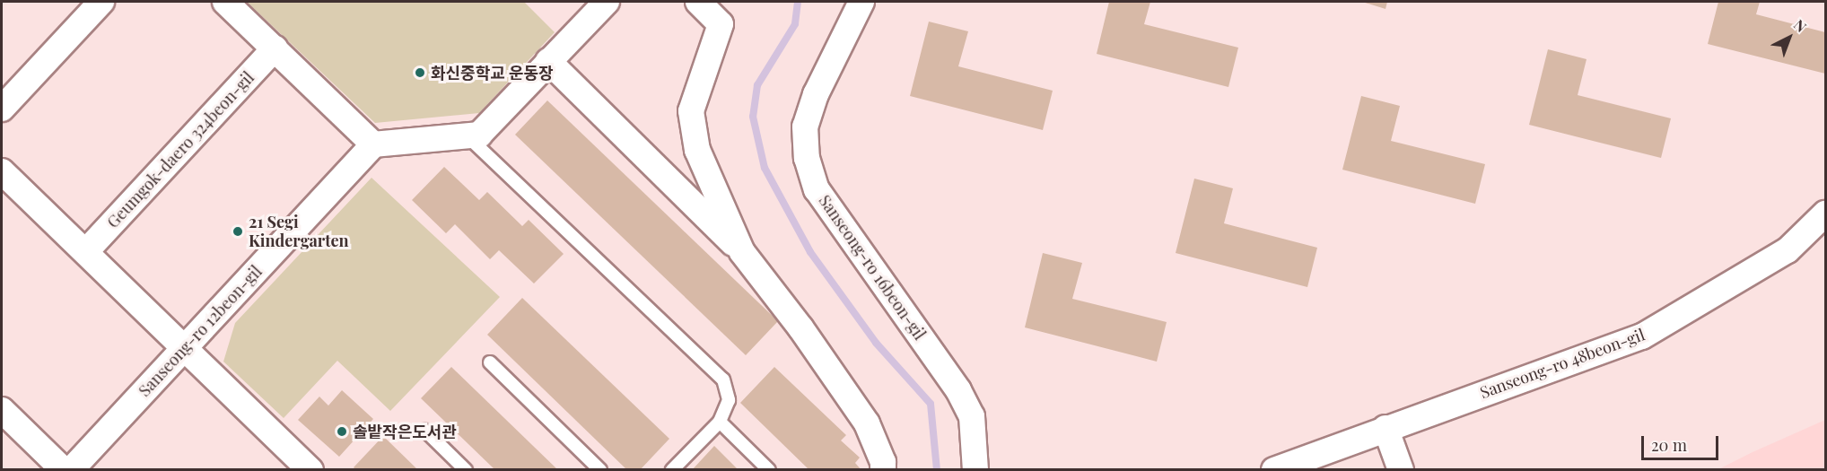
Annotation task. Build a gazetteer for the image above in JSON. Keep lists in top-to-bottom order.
{
  "streets": {
    "street": [
      "Geumgok-daero 324beon-gil",
      "Sanseong-ro 16beon-gil",
      "Sanseong-ro 12beon-gil",
      "Sanseong-ro 48beon-gil"
    ]
  },
  "places": ["화신중학교 운동장", "21 Segi Kindergarten", "솔밭작은도서관"],
  "scale_bar": "20 m",
  "north": "top right"
}
